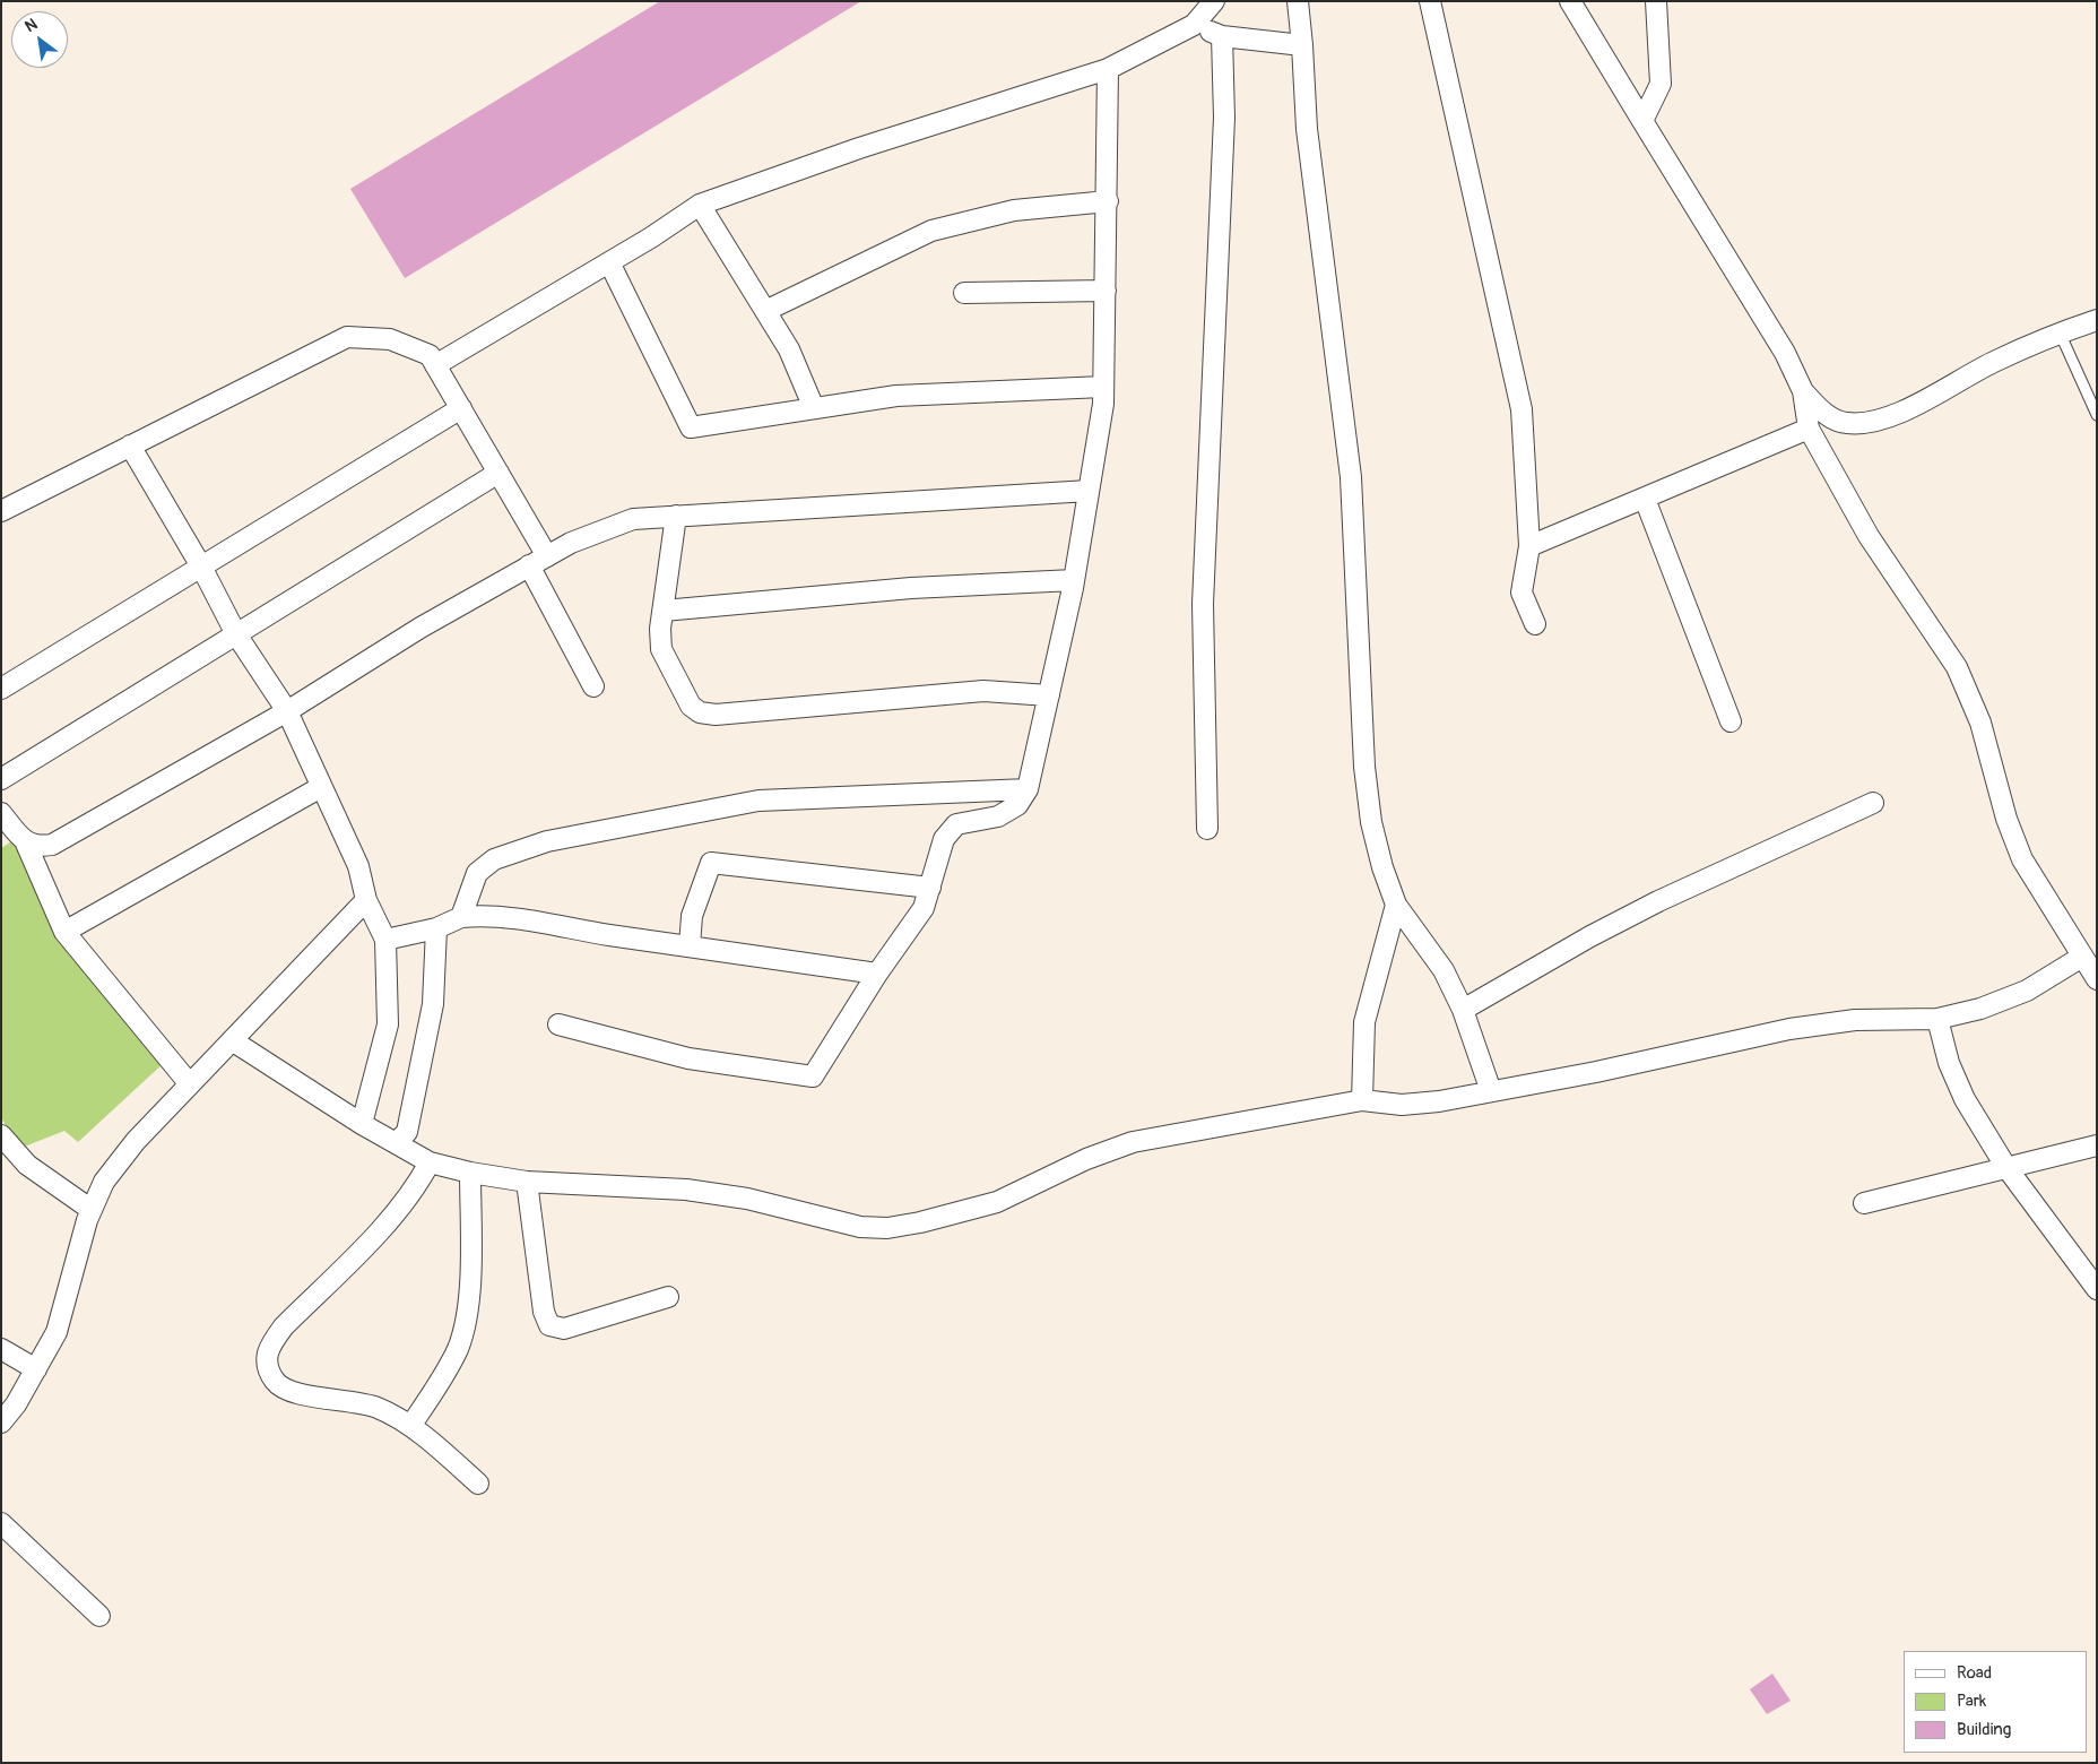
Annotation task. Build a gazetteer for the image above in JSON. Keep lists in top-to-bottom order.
{
  "legend": ["Road", "Park", "Building"],
  "north": "top left"
}
